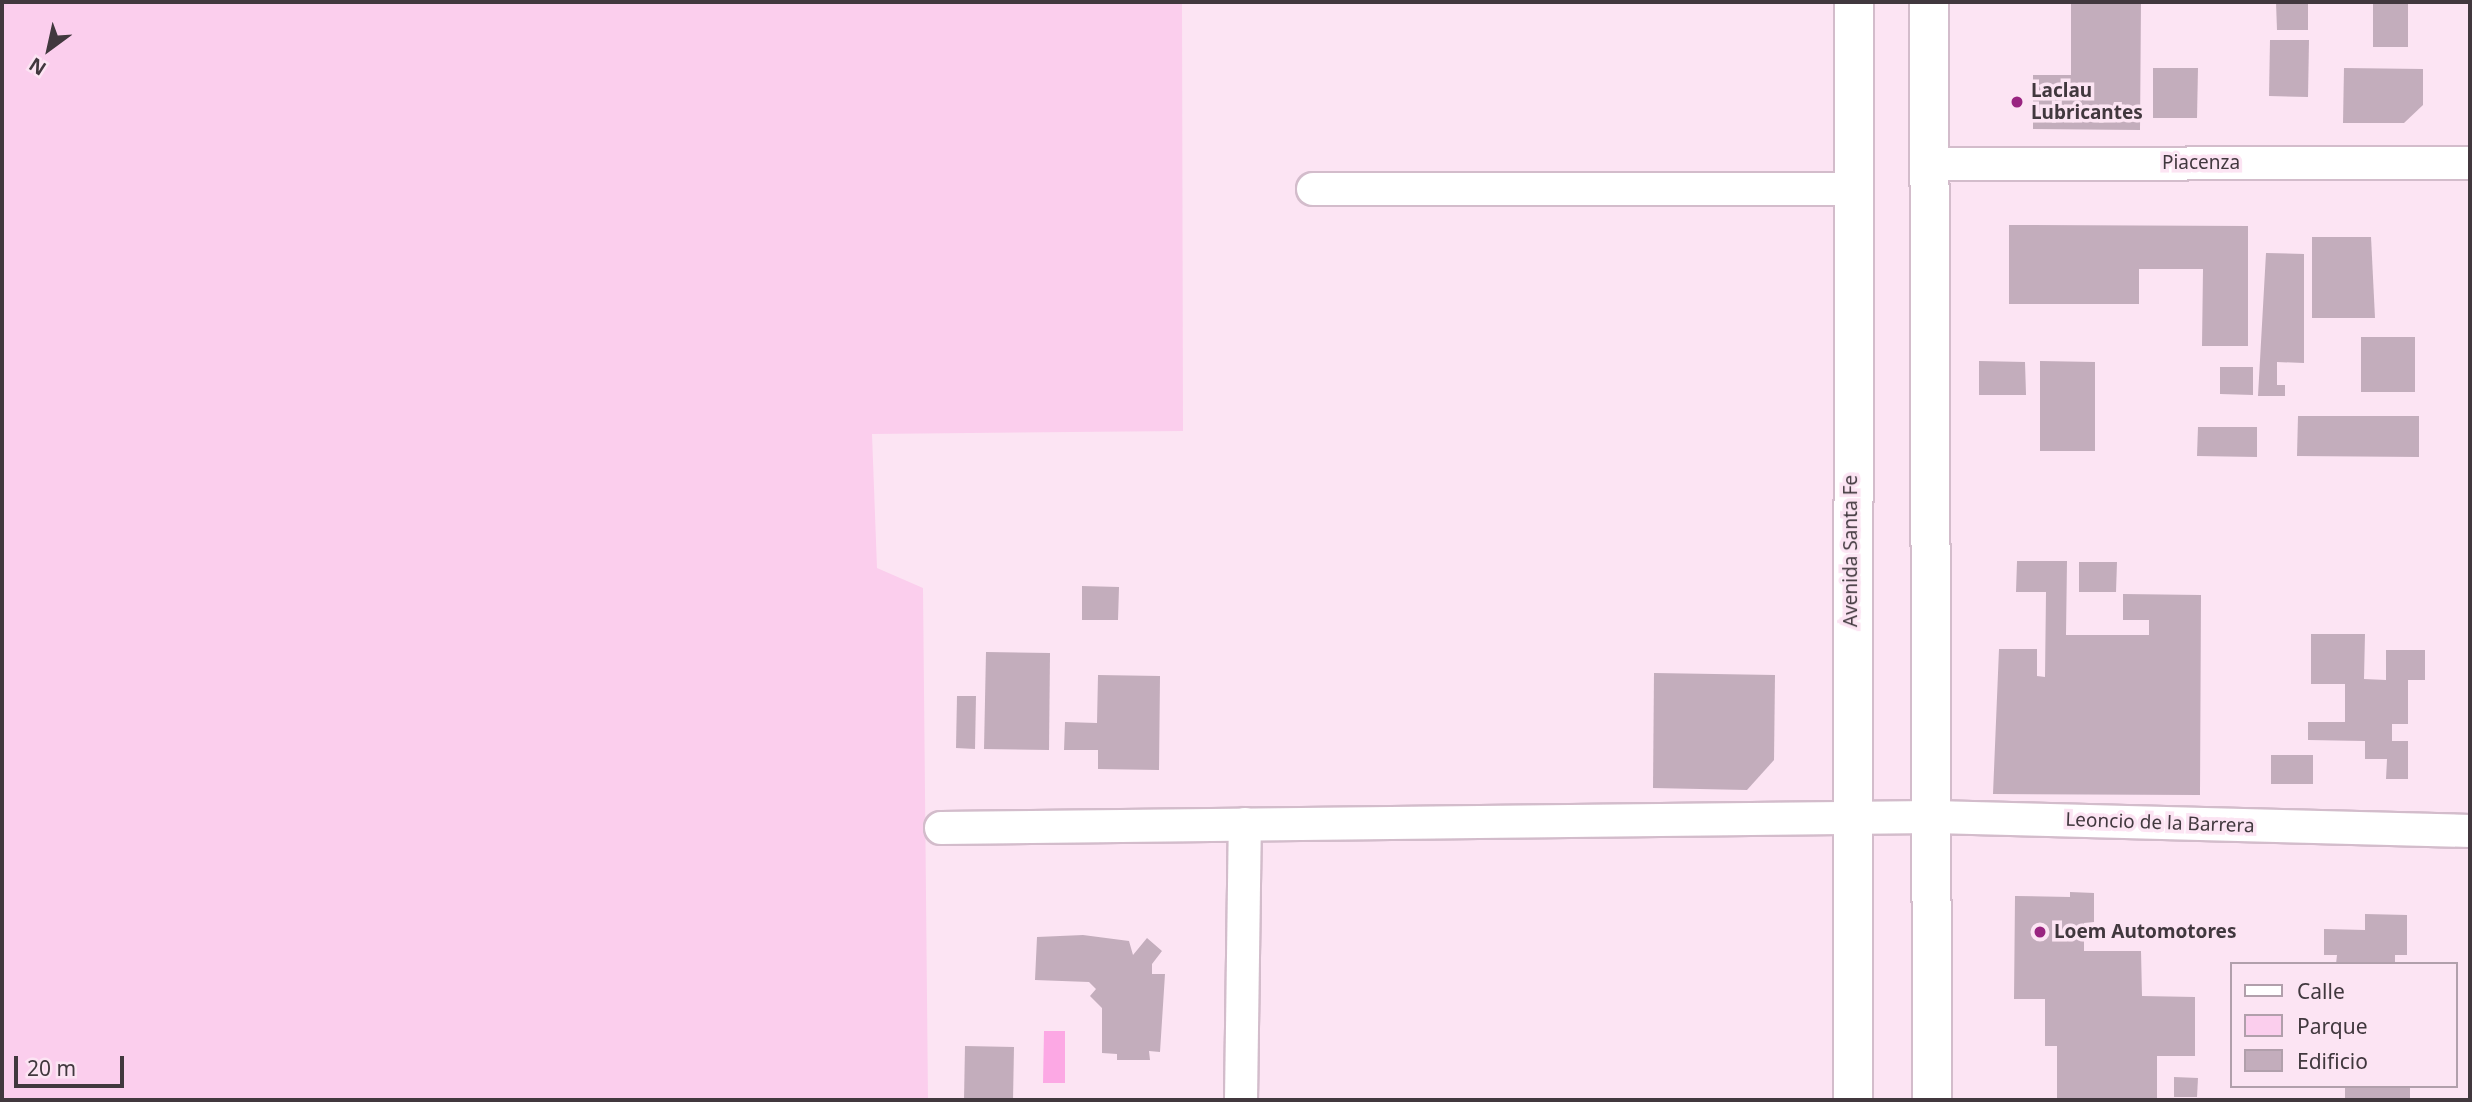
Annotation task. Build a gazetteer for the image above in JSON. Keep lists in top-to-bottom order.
{
  "streets": {
    "main road": ["Avenida Santa Fe"],
    "street": ["Piacenza", "Leoncio de la Barrera"]
  },
  "crossings": [
    ["Avenida Santa Fe", "Leoncio de la Barrera"]
  ],
  "places": ["Laclau Lubricantes", "Loem Automotores"],
  "legend": ["Calle", "Parque", "Edificio"],
  "scale_bar": "20 m",
  "north": "bottom left"
}
